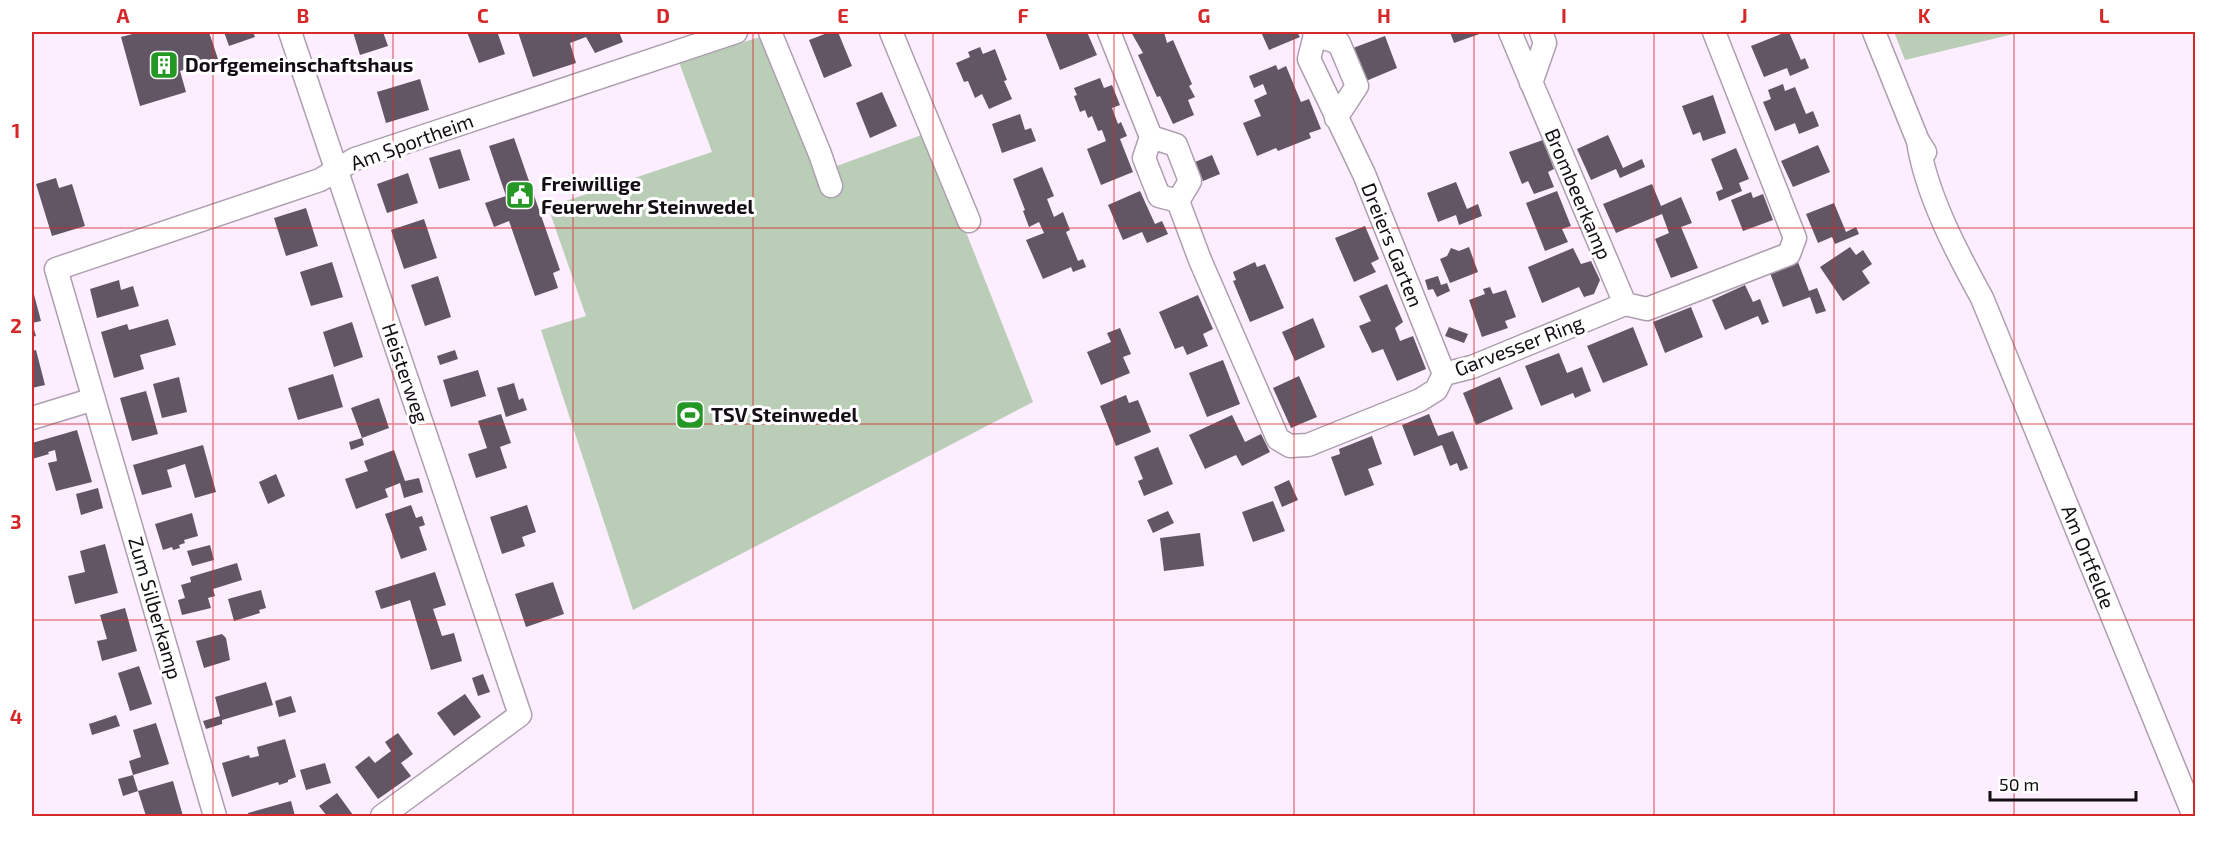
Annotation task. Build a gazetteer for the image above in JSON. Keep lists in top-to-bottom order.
{
  "streets": {
    "street": [
      "Am Sportheim",
      "Brombeerkamp",
      "Dreiers Garten",
      "Garvesser Ring",
      "Heisterweg",
      "Am Ortfelde",
      "Zum Silberkamp"
    ]
  },
  "crossings": [
    ["Am Sportheim", "Heisterweg"],
    ["Am Sportheim", "Zum Silberkamp"],
    ["Brombeerkamp", "Garvesser Ring"],
    ["Dreiers Garten", "Garvesser Ring"]
  ],
  "places": {
    "building": ["Dorfgemeinschaftshaus"],
    "public building": ["Freiwillige Feuerwehr Steinwedel"],
    "sports": ["TSV Steinwedel"]
  },
  "scale_bar": "50 m",
  "grid": {
    "columns": [
      "A",
      "B",
      "C",
      "D",
      "E",
      "F",
      "G",
      "H",
      "I",
      "J",
      "K",
      "L"
    ],
    "rows": [
      "1",
      "2",
      "3",
      "4"
    ]
  }
}
